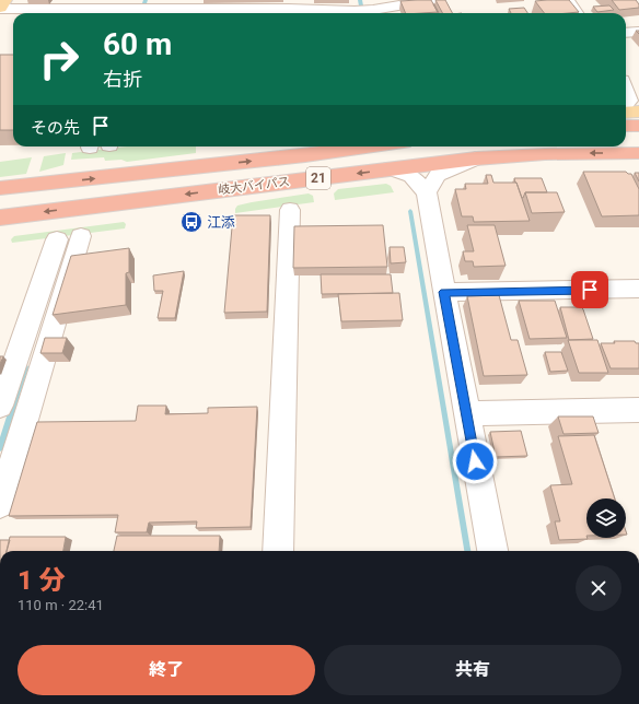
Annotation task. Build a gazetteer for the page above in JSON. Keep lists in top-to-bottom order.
{
  "streets": {
    "highway": ["21", "岐大バイパス"]
  },
  "places": {
    "bus stop": ["江添"]
  },
  "page": {
    "turn": ["60 m", "右折"],
    "then": "その先",
    "heading": ["1 分", "110 m · 22:41"],
    "buttons": ["終了", "共有"]
  }
}
